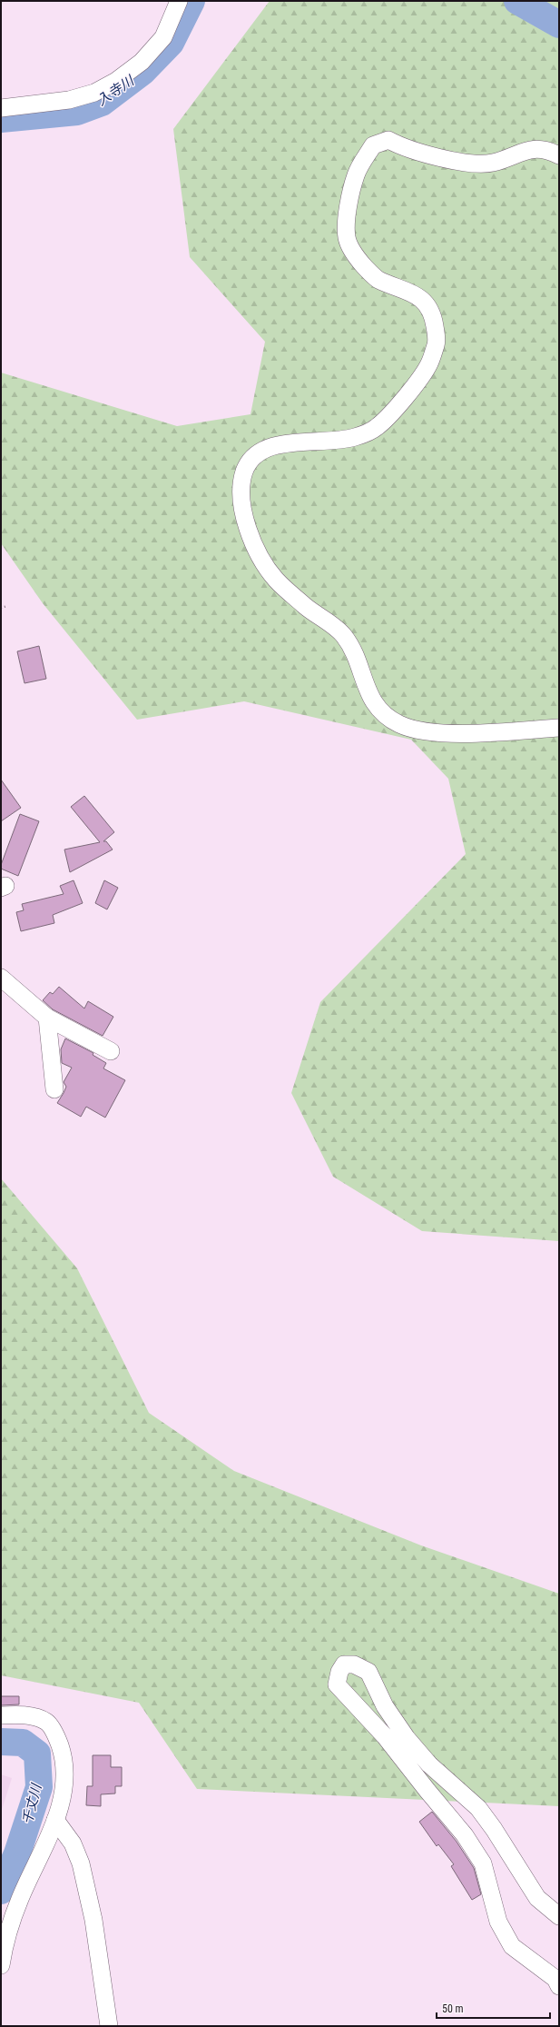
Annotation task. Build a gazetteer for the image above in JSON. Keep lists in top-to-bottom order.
{
  "water": ["入寺川", "千丈川"],
  "scale_bar": "50 m"
}
